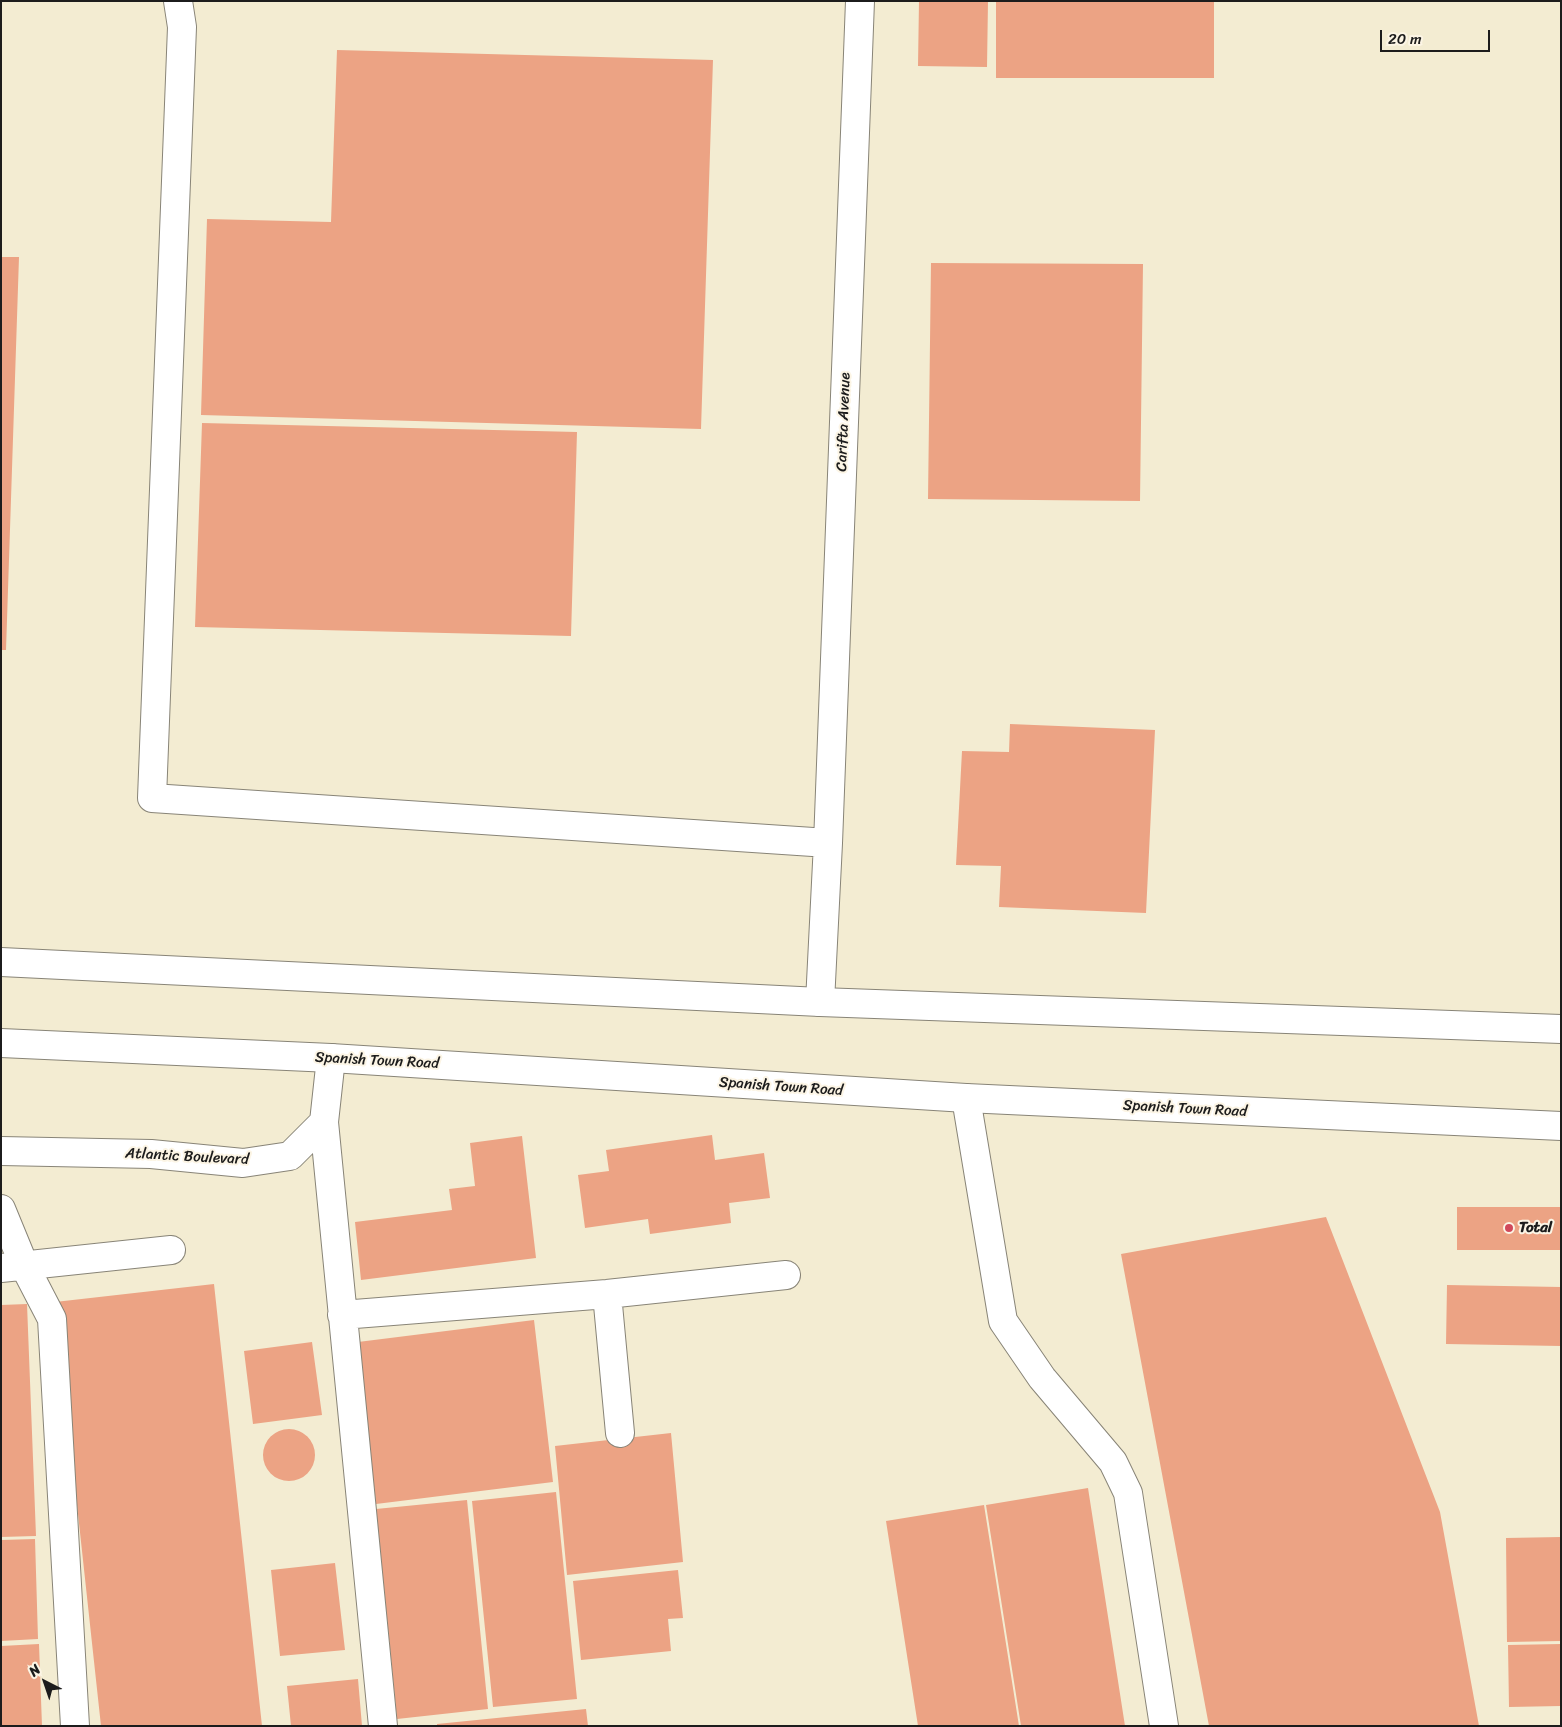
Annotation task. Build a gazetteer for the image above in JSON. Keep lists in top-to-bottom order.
{
  "streets": {
    "main road": ["Carifta Avenue", "Spanish Town Road", "Atlantic Boulevard"]
  },
  "places": ["Total"],
  "scale_bar": "20 m",
  "north": "top left"
}
